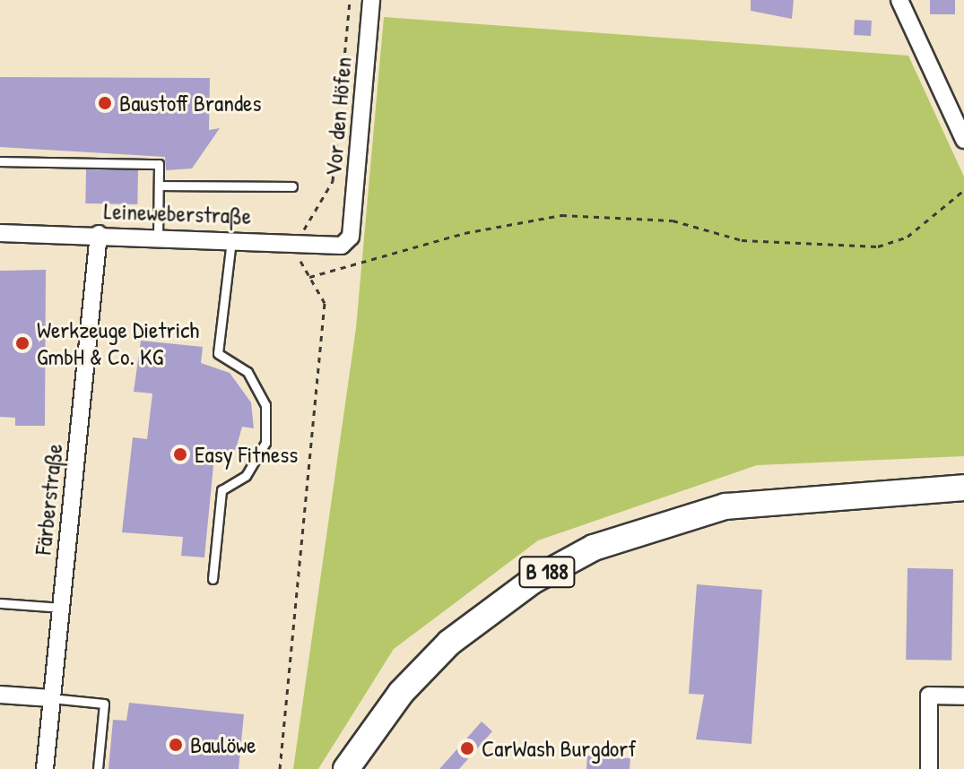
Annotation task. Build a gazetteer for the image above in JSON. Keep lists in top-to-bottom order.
{
  "streets": {
    "main road": ["B 188"],
    "street": ["Vor den Höfen", "Leineweberstraße", "Färberstraße"]
  },
  "crossings": [
    ["Vor den Höfen", "Leineweberstraße"],
    ["Leineweberstraße", "Färberstraße"]
  ],
  "places": [
    "Baustoff Brandes",
    "Werkzeuge Dietrich GmbH & Co. KG",
    "Easy Fitness",
    "Baulöwe",
    "CarWash Burgdorf"
  ]
}
